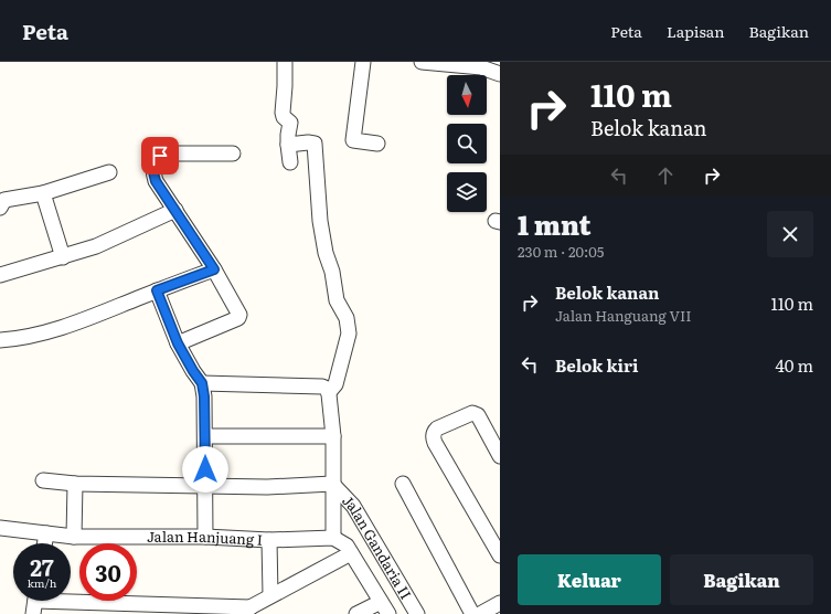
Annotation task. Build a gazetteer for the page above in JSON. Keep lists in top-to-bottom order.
{
  "streets": {
    "street": ["Jalan Hanjuang I", "Jalan Gandaria II"]
  },
  "north": "bottom",
  "page": {
    "header": "Peta",
    "nav": ["Peta", "Lapisan", "Bagikan"],
    "turn": ["110 m", "Belok kanan"],
    "heading": ["1 mnt", "230 m · 20:05"],
    "list": [
      {
        "name": "Belok kanan",
        "note": "Jalan Hanguang VII",
        "value": "110 m"
      },
      {
        "name": "Belok kiri",
        "value": "40 m"
      }
    ],
    "speed": "27 km/h",
    "limit": "30",
    "buttons": ["Keluar", "Bagikan"]
  }
}
